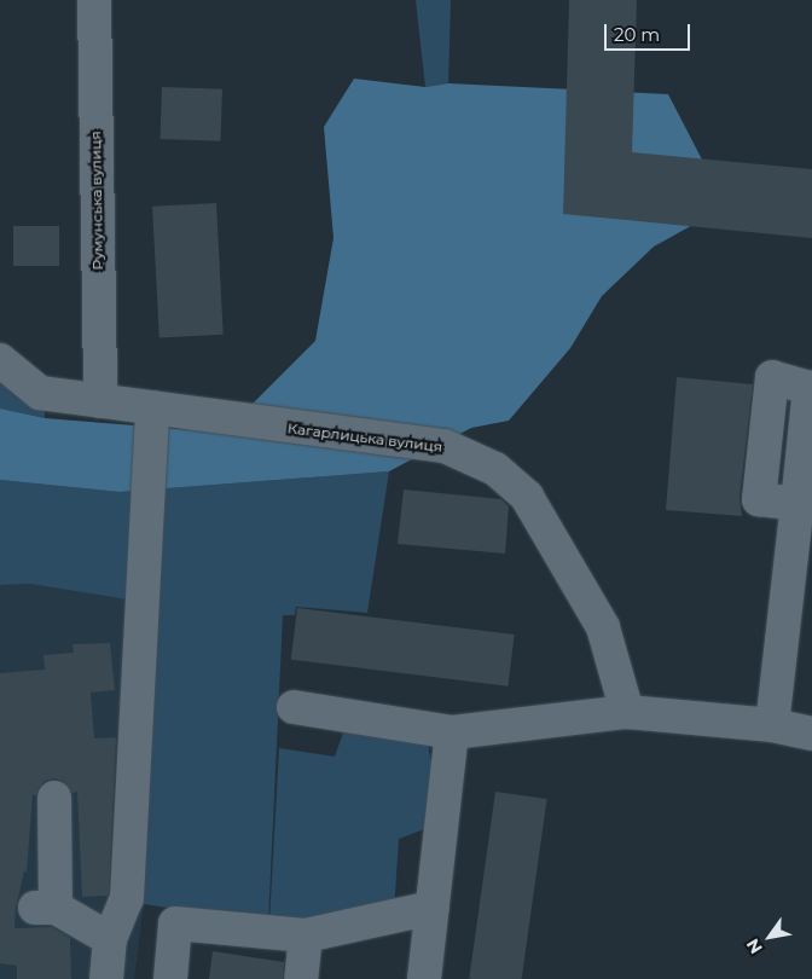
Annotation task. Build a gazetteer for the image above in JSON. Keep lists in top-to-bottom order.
{
  "streets": {
    "street": ["Румунська вулиця", "Кагарлицька вулиця"]
  },
  "crossings": [
    ["Румунська вулиця", "Кагарлицька вулиця"]
  ],
  "scale_bar": "20 m",
  "north": "bottom left"
}
